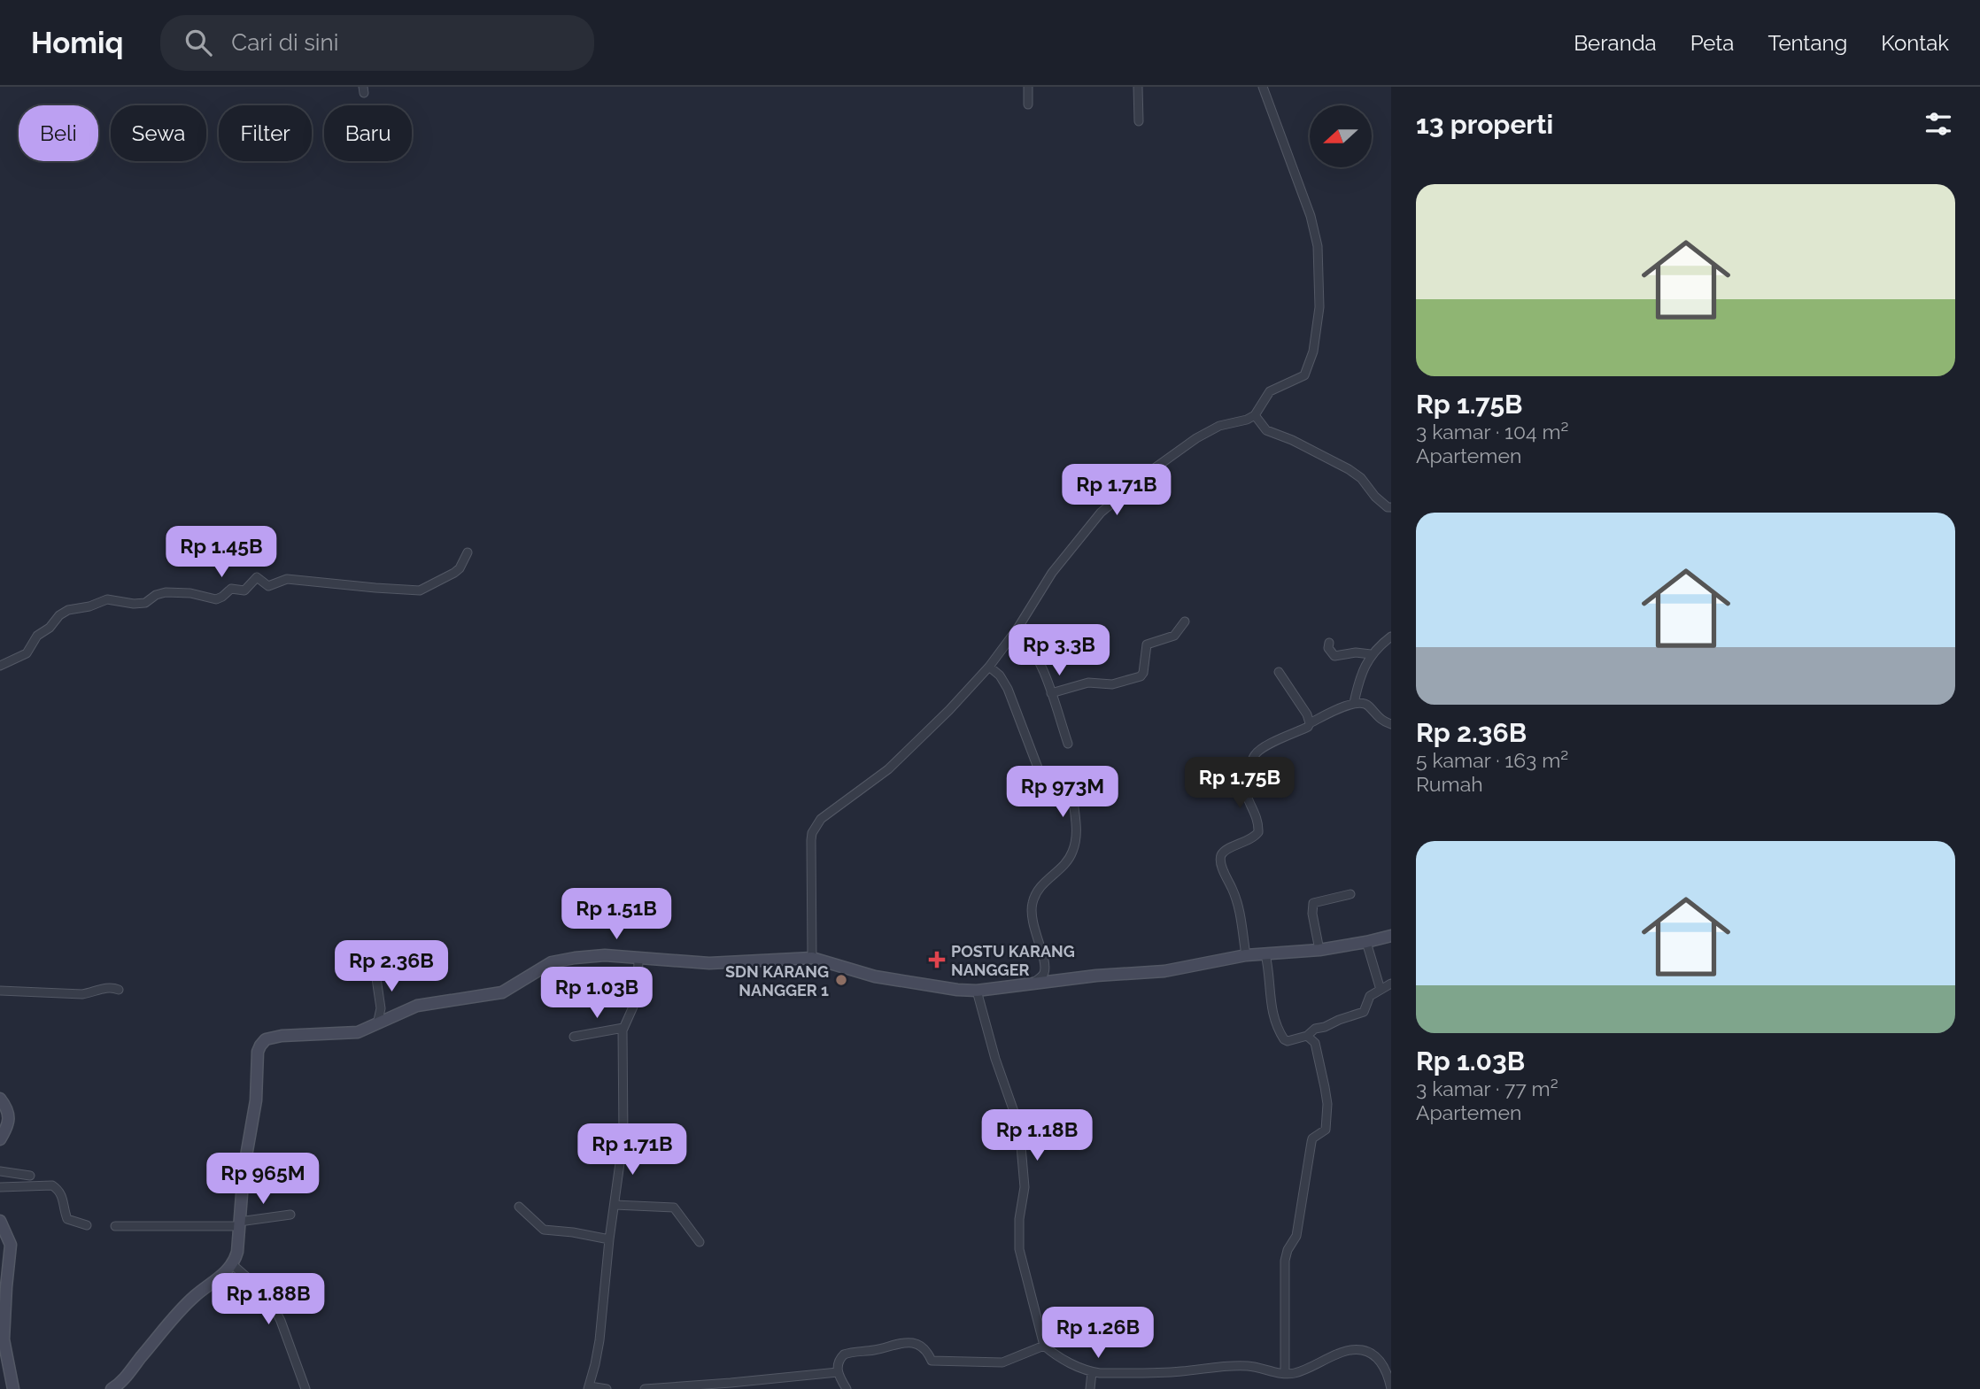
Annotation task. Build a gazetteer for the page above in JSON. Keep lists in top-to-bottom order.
{
  "places": {
    "health": ["POSTU KARANG NANGGER"],
    "other": ["SDN KARANG NANGGER 1"]
  },
  "north": "left",
  "page": {
    "header": "Homiq",
    "search": "Cari di sini",
    "nav": [
      "Beranda",
      "Peta",
      "Tentang",
      "Kontak"
    ],
    "heading": "13 properti",
    "chip": [
      "Beli",
      "Sewa",
      "Filter",
      "Baru"
    ],
    "list": [
      {
        "name": "Rp 1.75B",
        "note": "3 kamar · 104 m² · Apartemen"
      },
      {
        "name": "Rp 2.36B",
        "note": "5 kamar · 163 m² · Rumah"
      },
      {
        "name": "Rp 1.03B",
        "note": "3 kamar · 77 m² · Apartemen"
      }
    ],
    "price": [
      "Rp 1.71B",
      "Rp 1.45B",
      "Rp 3.3B",
      "Rp 1.75B",
      "Rp 973M",
      "Rp 1.51B",
      "Rp 2.36B",
      "Rp 1.03B",
      "Rp 1.18B",
      "Rp 1.71B",
      "Rp 965M",
      "Rp 1.88B",
      "Rp 1.26B"
    ]
  }
}
